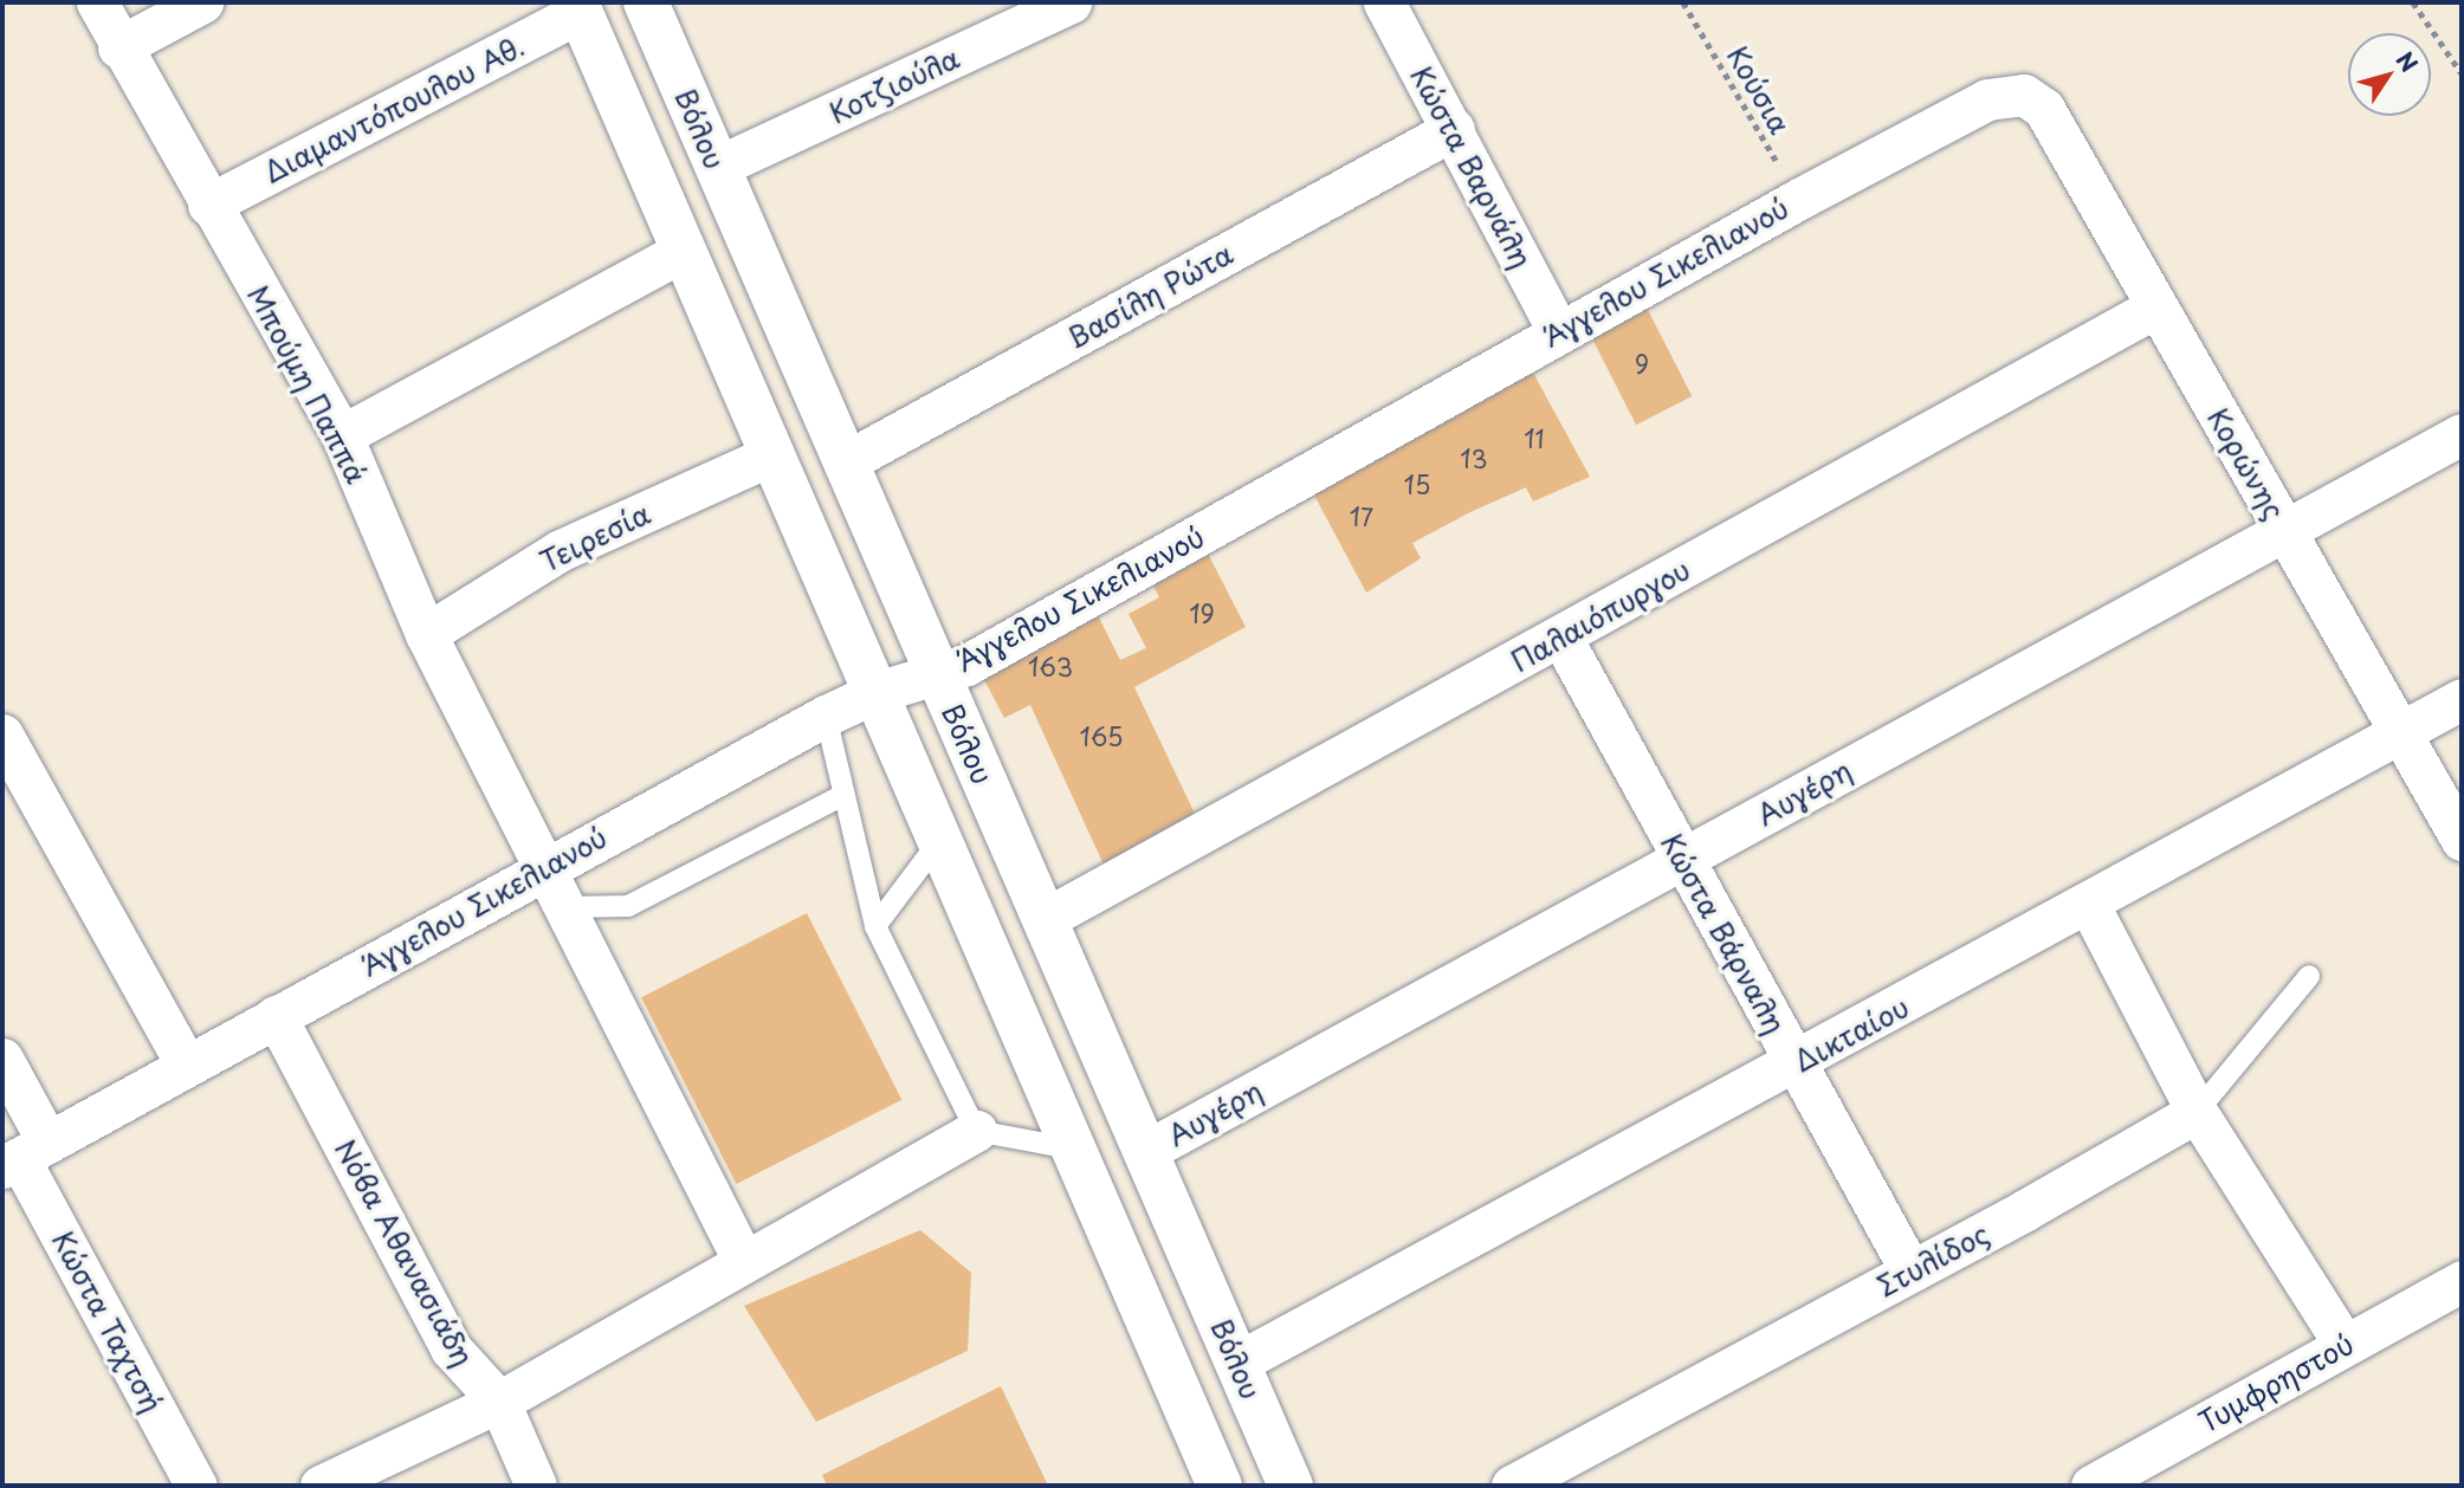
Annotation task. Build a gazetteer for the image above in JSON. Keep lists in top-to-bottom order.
{
  "streets": {
    "main road": ["Βόλου"],
    "street": [
      "Κοτζιούλα",
      "Διαμαντόπουλου Αθ.",
      "Κώστα Βαρνάλη",
      "Άγγελου Σικελιανού",
      "Βασίλη Ρώτα",
      "Μπούμη Παππά",
      "Κορώνης",
      "Τειρεσία",
      "Παλαιόπυργου",
      "Αυγέρη",
      "Κώστα Βάρναλη",
      "Δικταίου",
      "Νόβα Αθανασιάδη",
      "Στυλίδος",
      "Κώστα Ταχτσή",
      "Τυμφρηστού"
    ],
    "path": ["Κούσια"]
  },
  "crossings": [
    ["Κοτζιούλα", "Βόλου"],
    ["Κούσια", "Άγγελου Σικελιανού"],
    ["Διαμαντόπουλου Αθ.", "Μπούμη Παππά"],
    ["Βόλου", "Άγγελου Σικελιανού"],
    ["Βόλου", "Βασίλη Ρώτα"],
    ["Βόλου", "Παλαιόπυργου"],
    ["Βόλου", "Αυγέρη"],
    ["Βόλου", "Δικταίου"],
    ["Κώστα Βαρνάλη", "Άγγελου Σικελιανού"],
    ["Κώστα Βαρνάλη", "Βασίλη Ρώτα"],
    ["Άγγελου Σικελιανού", "Μπούμη Παππά"],
    ["Άγγελου Σικελιανού", "Κορώνης"],
    ["Άγγελου Σικελιανού", "Νόβα Αθανασιάδη"],
    ["Άγγελου Σικελιανού", "Κώστα Ταχτσή"],
    ["Μπούμη Παππά", "Τειρεσία"],
    ["Κορώνης", "Παλαιόπυργου"],
    ["Κορώνης", "Αυγέρη"],
    ["Κορώνης", "Δικταίου"],
    ["Παλαιόπυργου", "Κώστα Βάρναλη"],
    ["Αυγέρη", "Κώστα Βάρναλη"],
    ["Κώστα Βάρναλη", "Δικταίου"],
    ["Κώστα Βάρναλη", "Στυλίδος"]
  ],
  "house_numbers": [
    "9",
    "11",
    "13",
    "15",
    "17",
    "19",
    "163",
    "165"
  ],
  "north": "top right"
}
